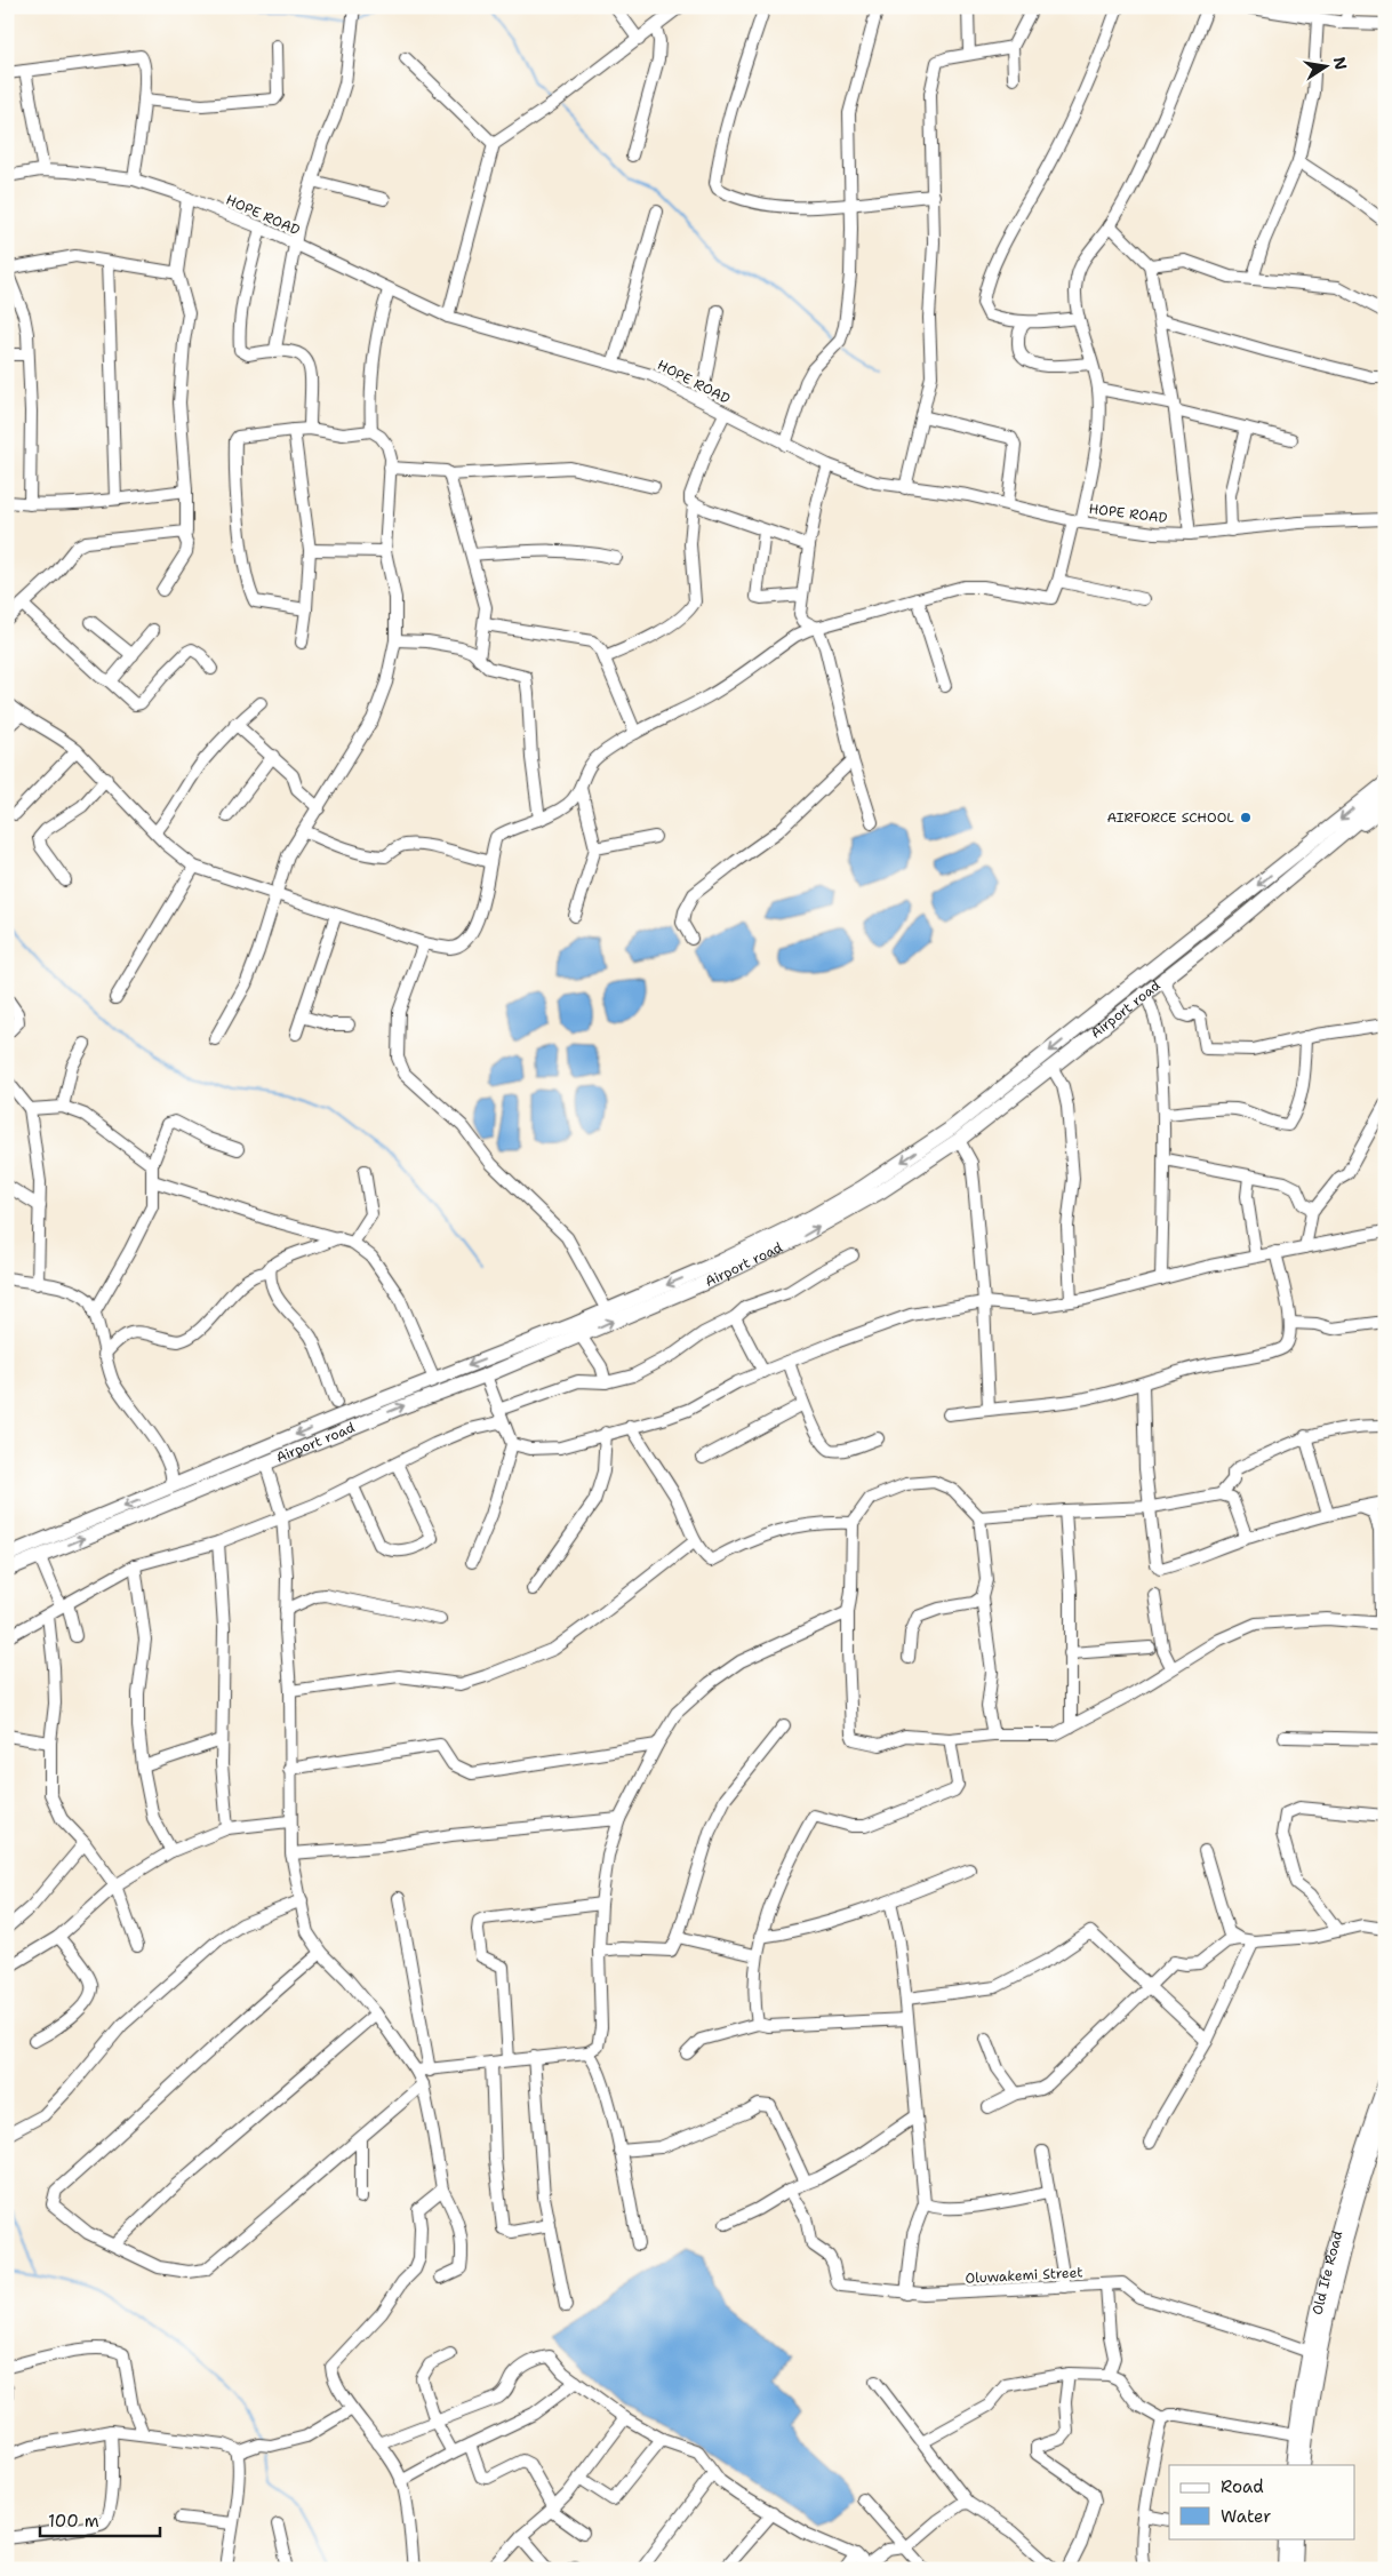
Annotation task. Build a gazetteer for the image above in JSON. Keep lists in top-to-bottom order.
{
  "streets": {
    "main road": ["Airport road", "Old Ife Road"],
    "street": ["HOPE ROAD", "Oluwakemi Street"]
  },
  "crossings": [
    ["Old Ife Road", "Oluwakemi Street"]
  ],
  "places": ["AIRFORCE SCHOOL"],
  "legend": ["Road", "Water"],
  "scale_bar": "100 m",
  "north": "right"
}
